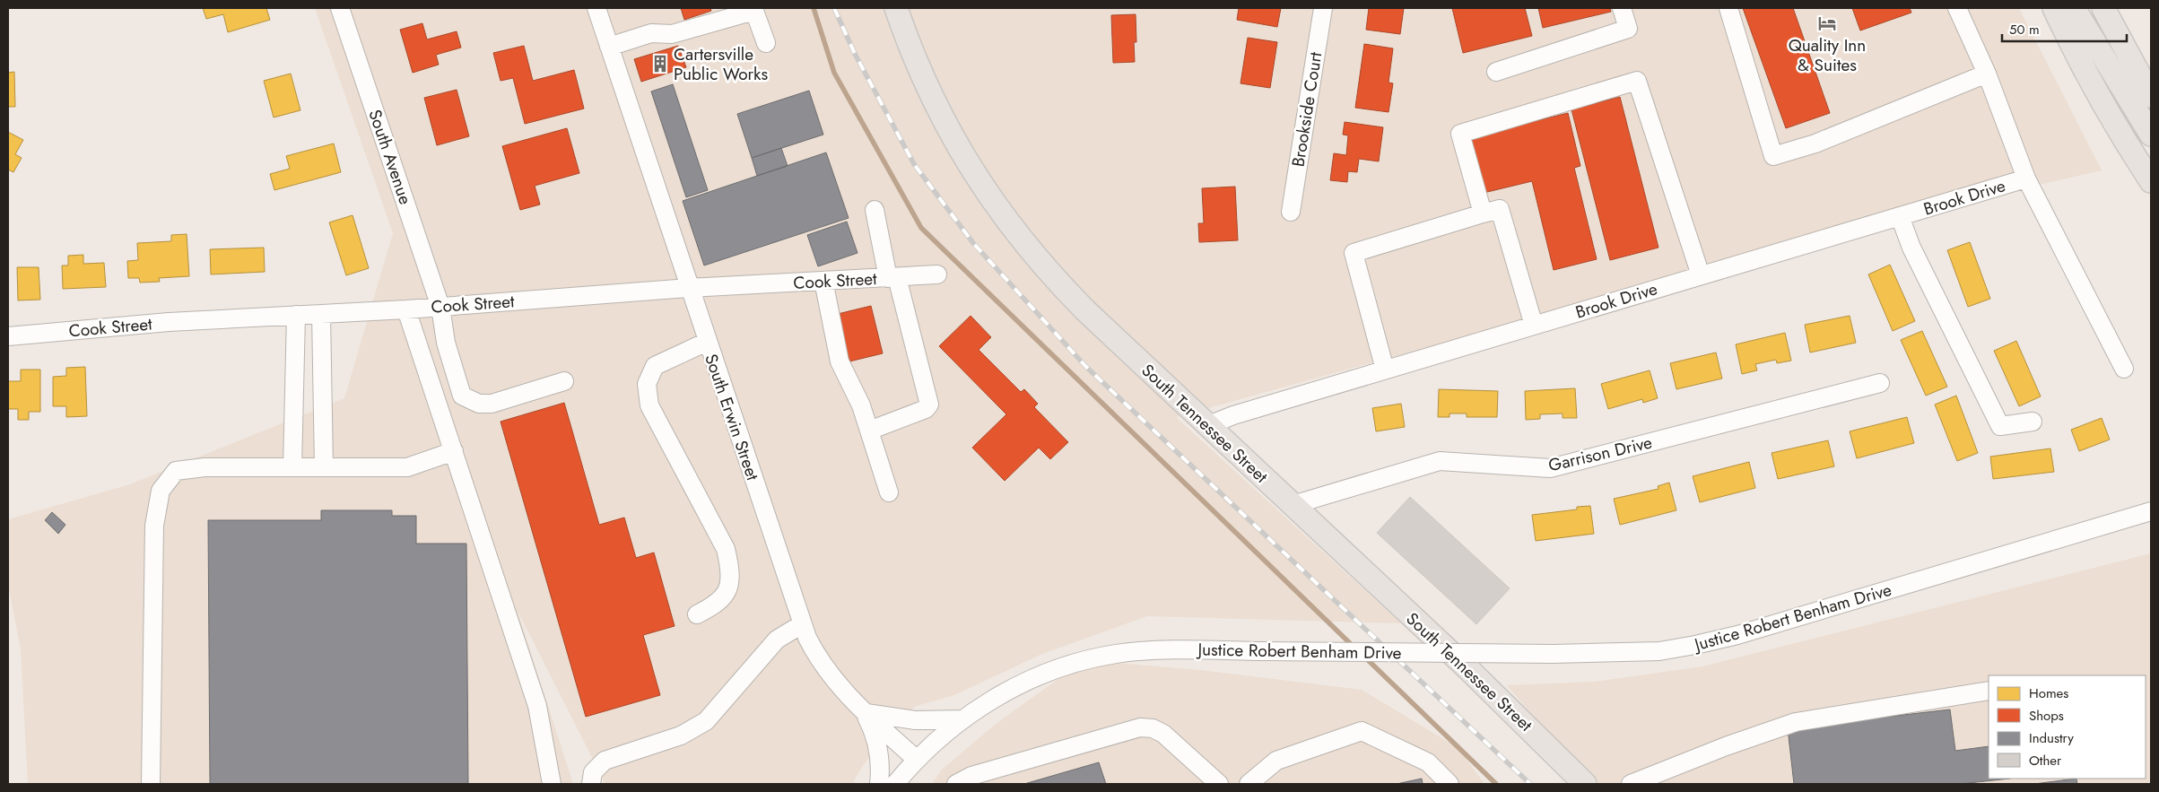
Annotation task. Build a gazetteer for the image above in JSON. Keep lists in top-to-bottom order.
{
  "streets": {
    "main road": ["South Tennessee Street"],
    "street": [
      "Brookside Court",
      "South Avenue",
      "Brook Drive",
      "Cook Street",
      "South Erwin Street",
      "Garrison Drive",
      "Justice Robert Benham Drive"
    ]
  },
  "crossings": [
    ["South Avenue", "Cook Street"],
    ["Brook Drive", "South Tennessee Street"],
    ["Cook Street", "South Erwin Street"],
    ["South Erwin Street", "Justice Robert Benham Drive"],
    ["South Tennessee Street", "Garrison Drive"]
  ],
  "places": {
    "hotel": ["Quality Inn & Suites"],
    "building": ["Cartersville Public Works"]
  },
  "legend": [
    "Homes",
    "Shops",
    "Industry",
    "Other"
  ],
  "scale_bar": "50 m"
}
